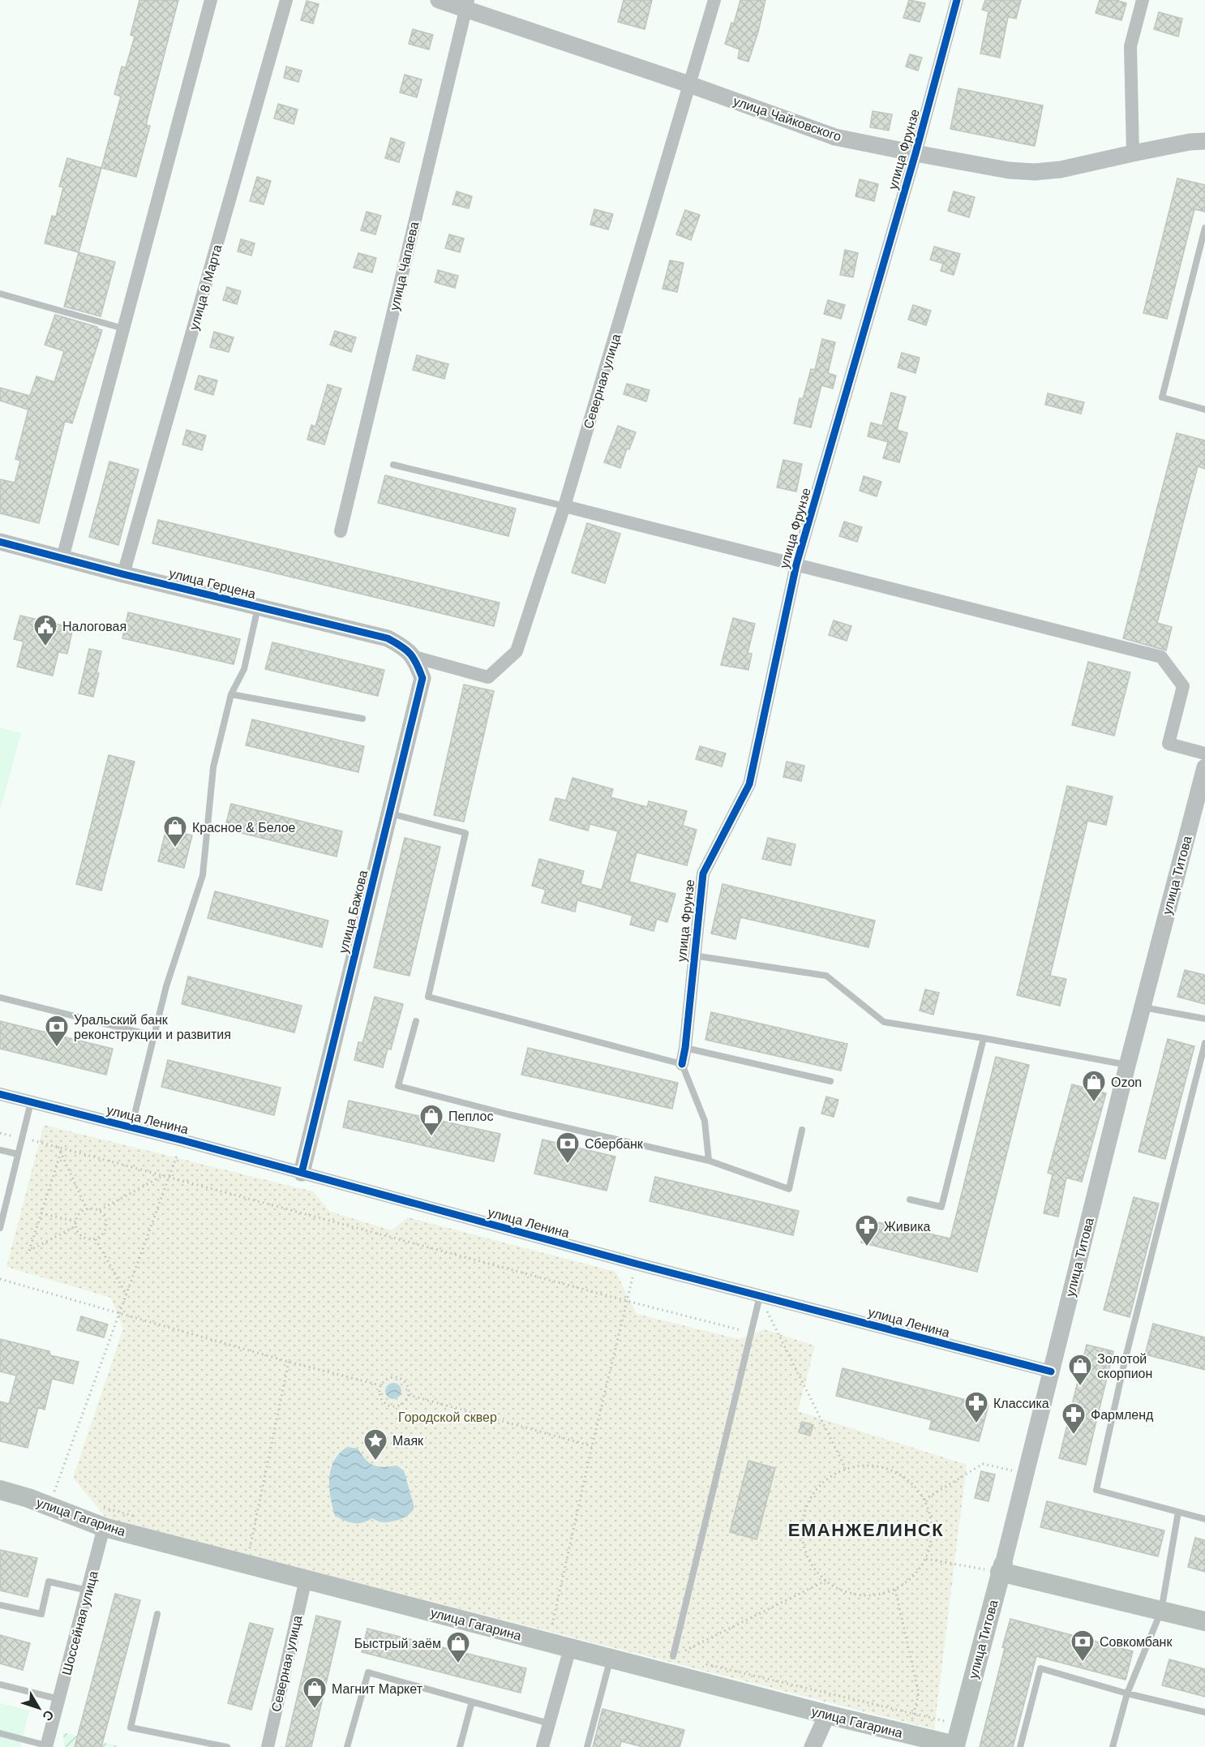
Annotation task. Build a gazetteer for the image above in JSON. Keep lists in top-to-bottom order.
{
  "streets": {
    "main road": ["улица Титова", "улица Гагарина"],
    "street": [
      "улица Чайковского",
      "улица Фрунзе",
      "улица Чапаева",
      "улица 8 Марта",
      "Северная улица",
      "улица Герцена",
      "улица Бажова",
      "улица Ленина",
      "Шоссейная улица"
    ]
  },
  "crossings": [
    ["улица Чайковского", "улица Фрунзе"],
    ["улица Чайковского", "улица Чапаева"],
    ["улица Чайковского", "Северная улица"],
    ["улица 8 Марта", "улица Герцена"],
    ["Северная улица", "улица Герцена"],
    ["Северная улица", "улица Бажова"],
    ["Северная улица", "улица Гагарина"],
    ["улица Герцена", "улица Бажова"],
    ["улица Титова", "улица Ленина"],
    ["улица Титова", "улица Гагарина"],
    ["улица Бажова", "улица Ленина"],
    ["улица Гагарина", "Шоссейная улица"]
  ],
  "districts": ["ЕМАНЖЕЛИНСК"],
  "parks": ["Городской сквер"],
  "places": {
    "public building": ["Налоговая"],
    "shop": [
      "Красное & Белое",
      "Ozon",
      "Пеплос",
      "Золотой скорпион",
      "Быстрый заём",
      "Магнит Маркет"
    ],
    "bank": ["Уральский банк реконструкции и развития", "Сбербанк", "Совкомбанк"],
    "pharmacy": ["Живика", "Классика", "Фармленд"],
    "place": ["Маяк"]
  },
  "north": "bottom right"
}
